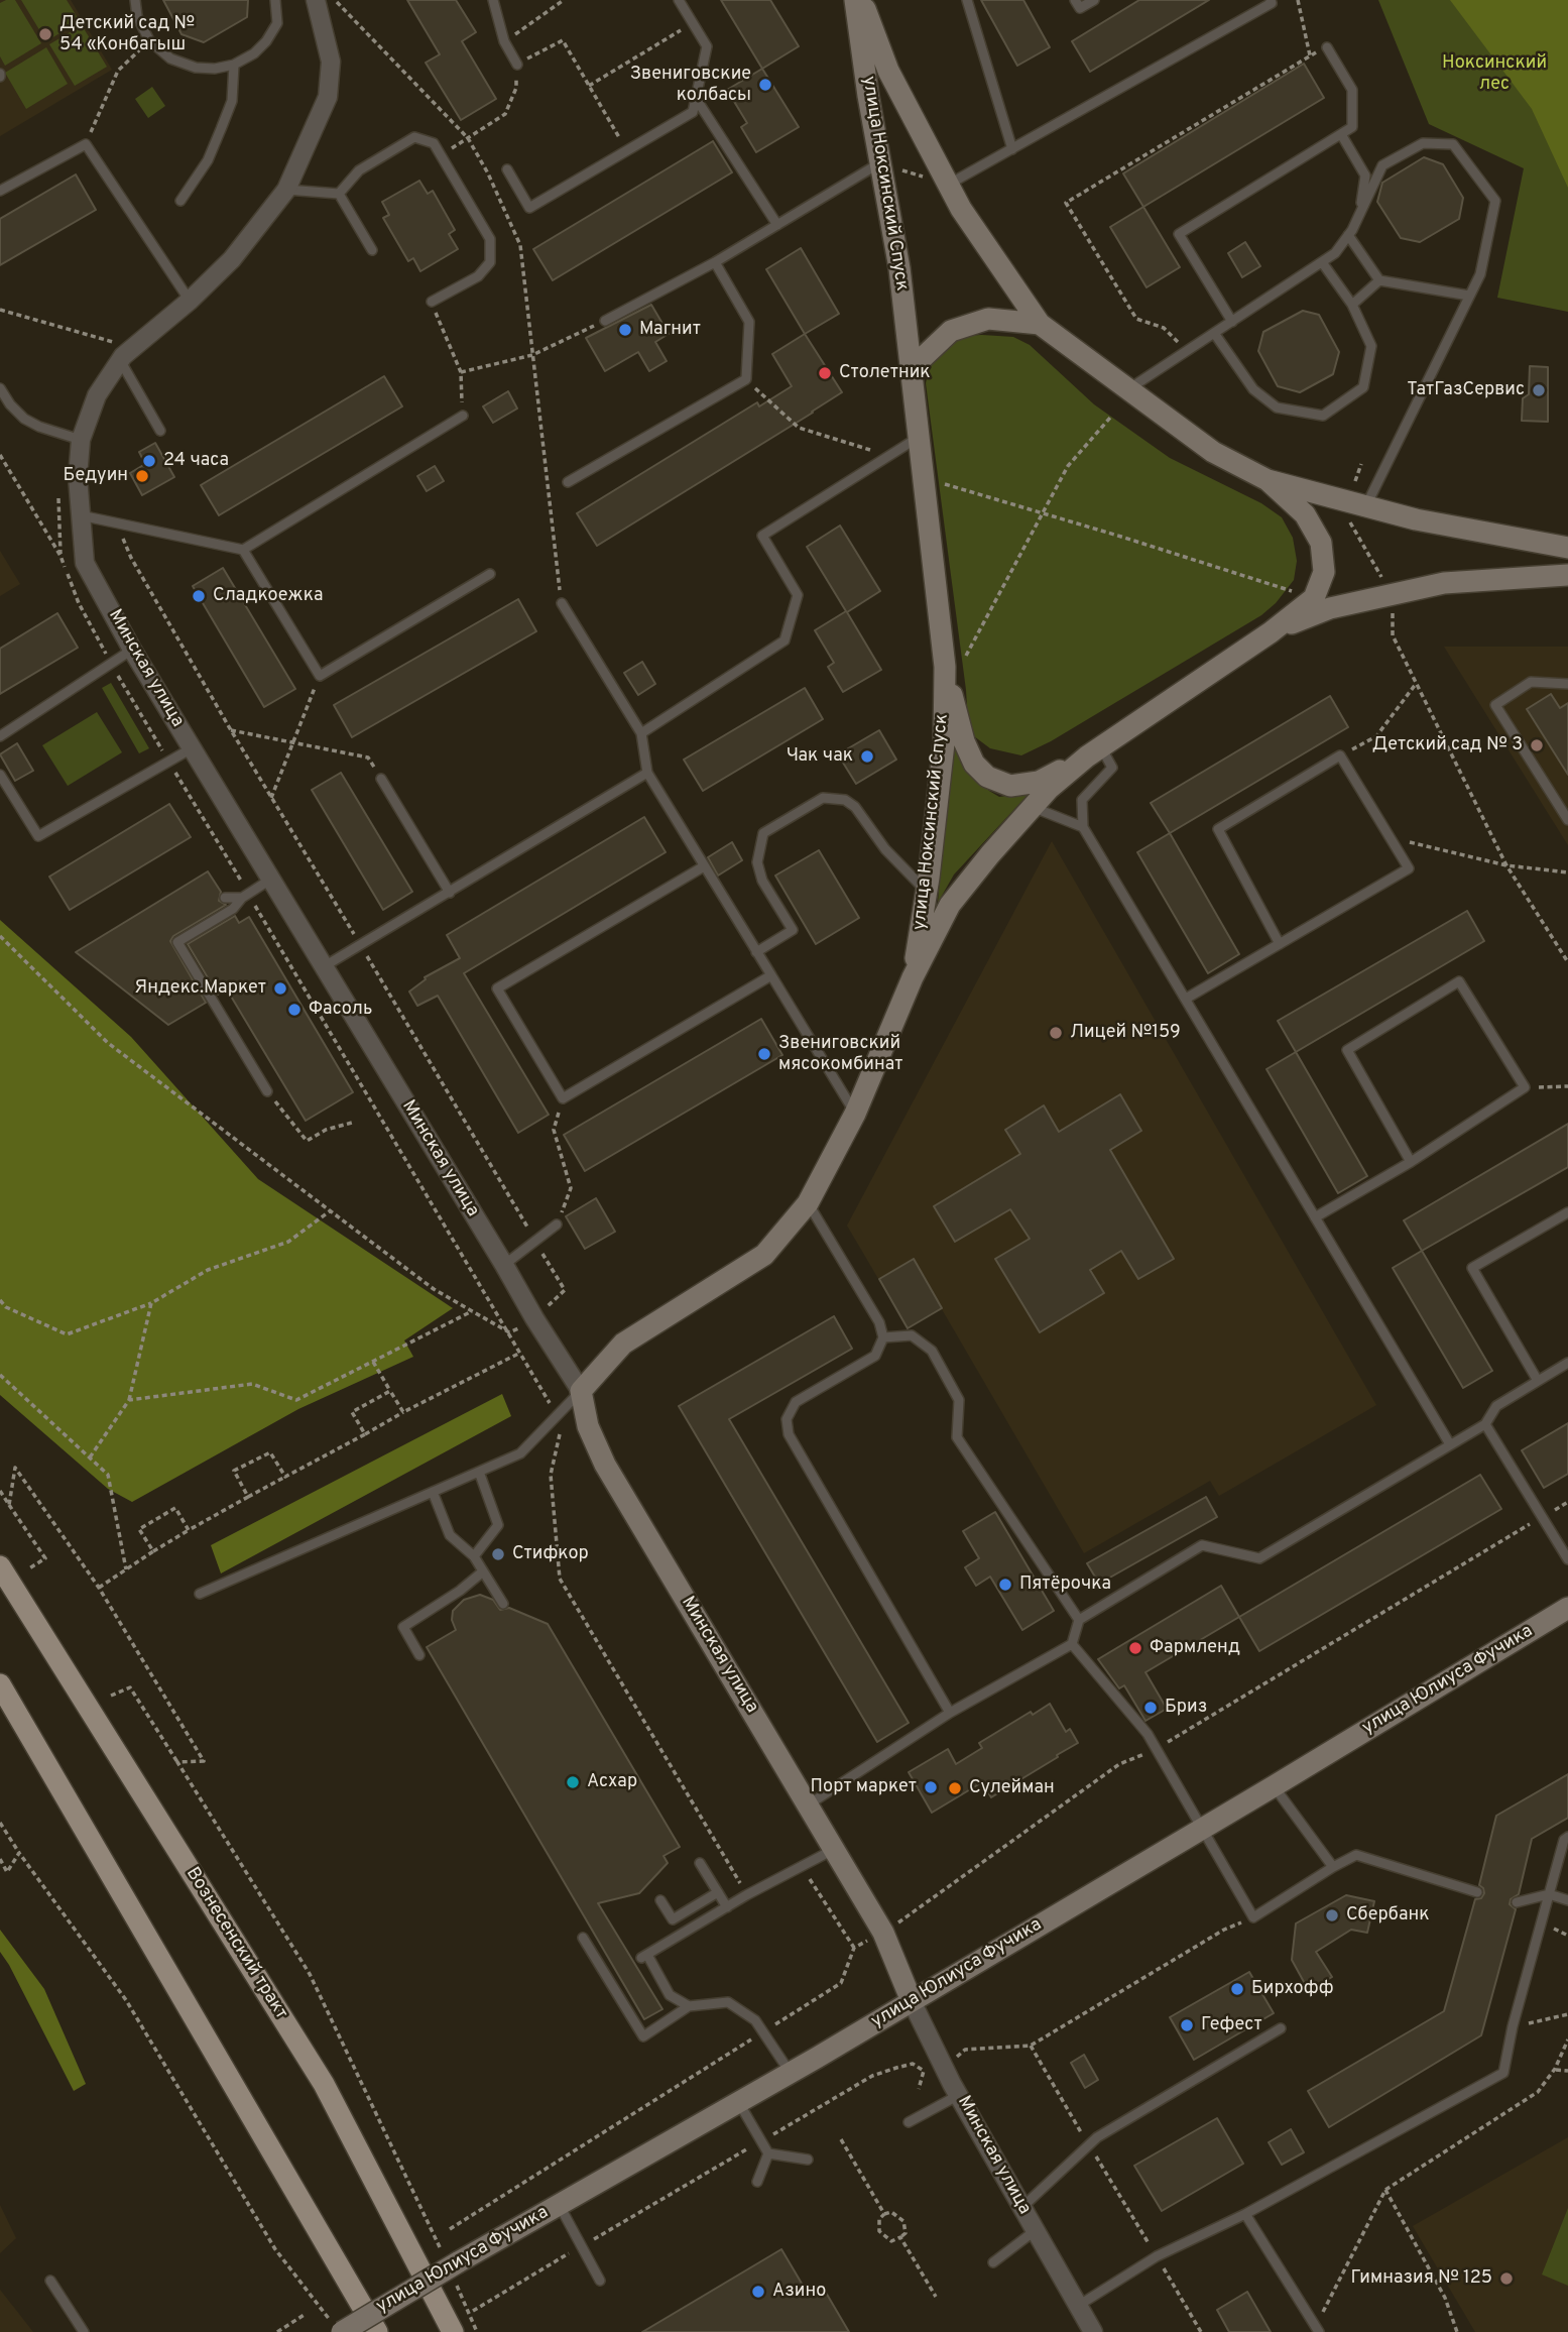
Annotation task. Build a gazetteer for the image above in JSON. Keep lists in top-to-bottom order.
{
  "streets": {
    "main road": ["Вознесенский тракт"],
    "street": ["улица Ноксинский Спуск", "Минская улица", "улица Юлиуса Фучика"]
  },
  "crossings": [
    ["улица Ноксинский Спуск", "Минская улица"],
    ["Минская улица", "улица Юлиуса Фучика"]
  ],
  "parks": ["Ноксинский лес"],
  "places": [
    "Детский сад № 54 «Конбагыш",
    "Звениговские колбасы",
    "Магнит",
    "Столетник",
    "ТатГазСервис",
    "24 часа",
    "Бедуин",
    "Сладкоежка",
    "Детский сад № 3",
    "Чак чак",
    "Яндекс.Маркет",
    "Фасоль",
    "Лицей №159",
    "Звениговский мясокомбинат",
    "Стифкор",
    "Пятёрочка",
    "Фармленд",
    "Бриз",
    "Асхар",
    "Порт маркет",
    "Сулейман",
    "Сбербанк",
    "Бирхофф",
    "Гефест",
    "Гимназия № 125",
    "Азино"
  ]
}
